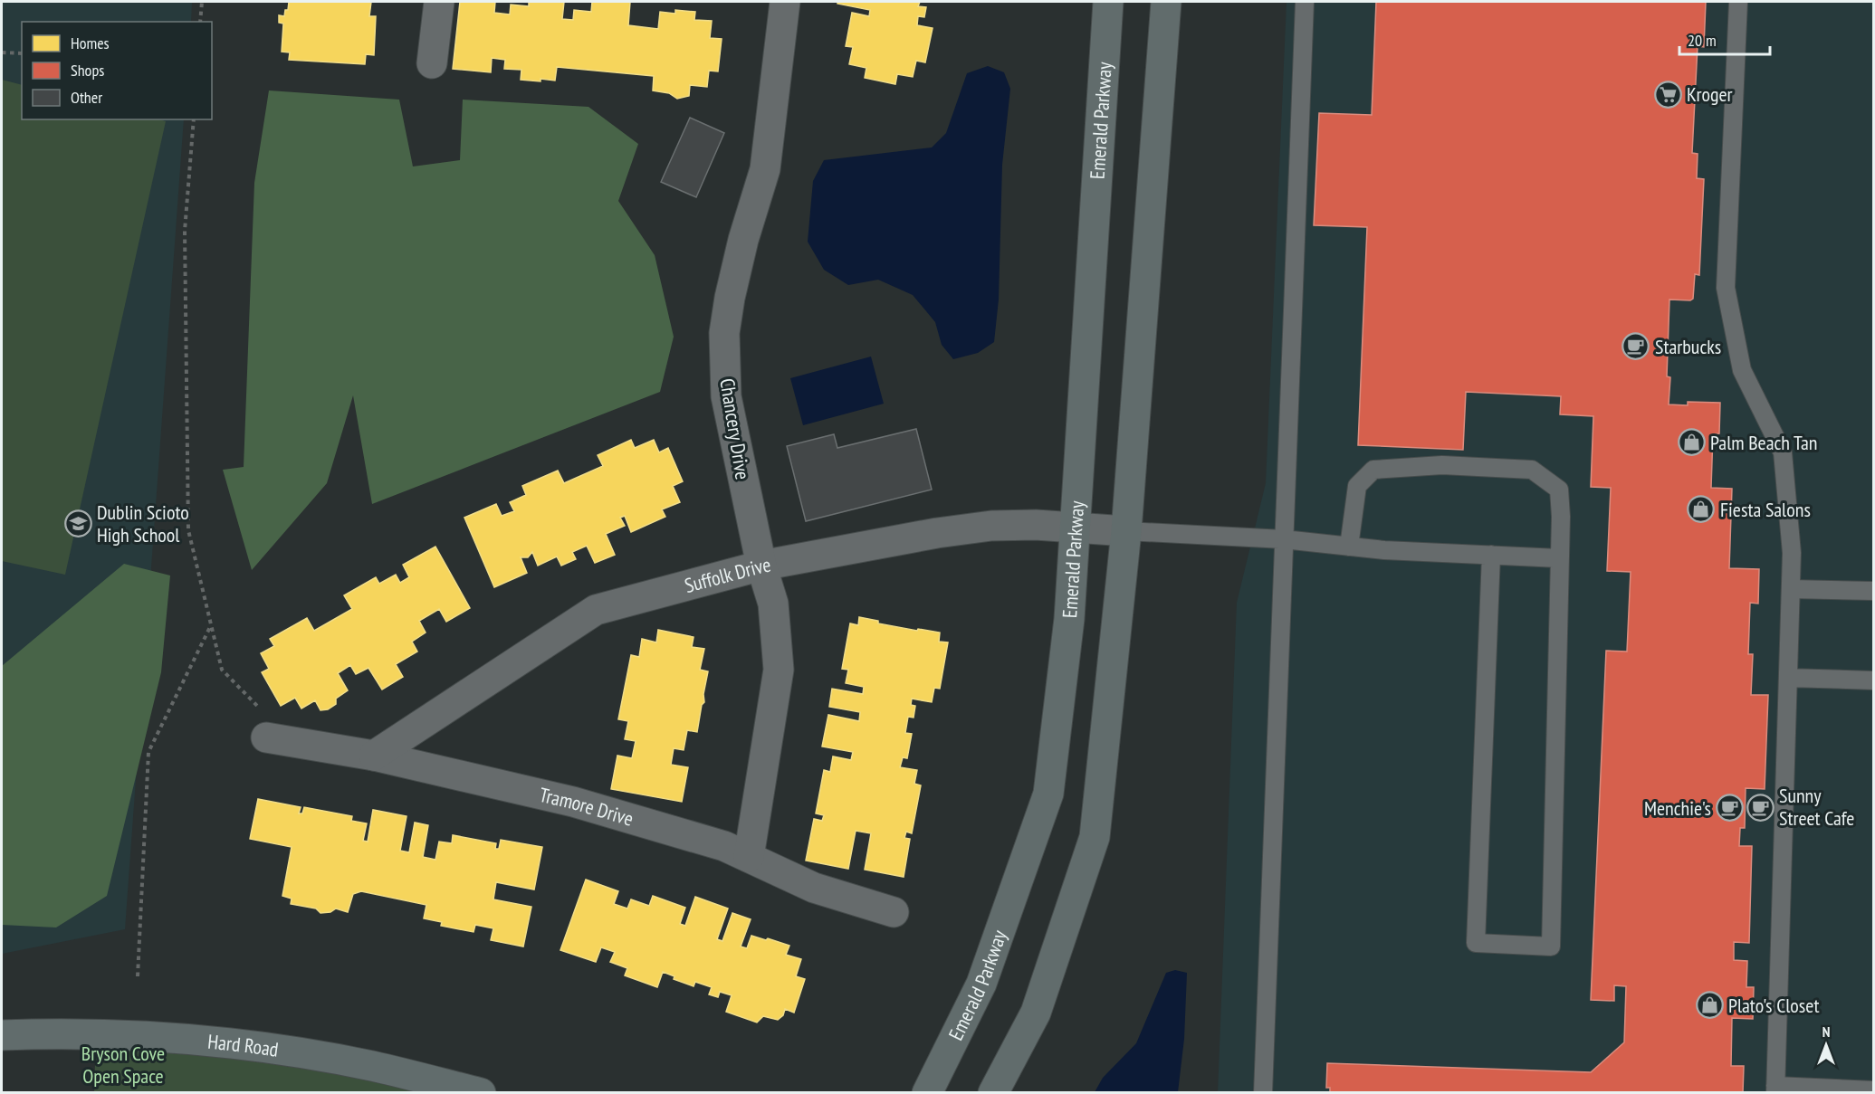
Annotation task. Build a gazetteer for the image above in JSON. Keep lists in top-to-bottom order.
{
  "streets": {
    "main road": ["Emerald Parkway", "Hard Road"],
    "street": ["Chancery Drive", "Suffolk Drive", "Tramore Drive"]
  },
  "crossings": [
    ["Emerald Parkway", "Suffolk Drive"],
    ["Chancery Drive", "Suffolk Drive"],
    ["Chancery Drive", "Tramore Drive"],
    ["Suffolk Drive", "Tramore Drive"]
  ],
  "parks": ["Bryson Cove Open Space"],
  "places": {
    "supermarket": ["Kroger"],
    "cafe": ["Starbucks", "Sunny Street Cafe", "Menchie's"],
    "shop": ["Palm Beach Tan", "Fiesta Salons", "Plato's Closet"],
    "school or university": ["Dublin Scioto High School"]
  },
  "legend": ["Homes", "Shops", "Other"],
  "scale_bar": "20 m",
  "north": "top"
}
